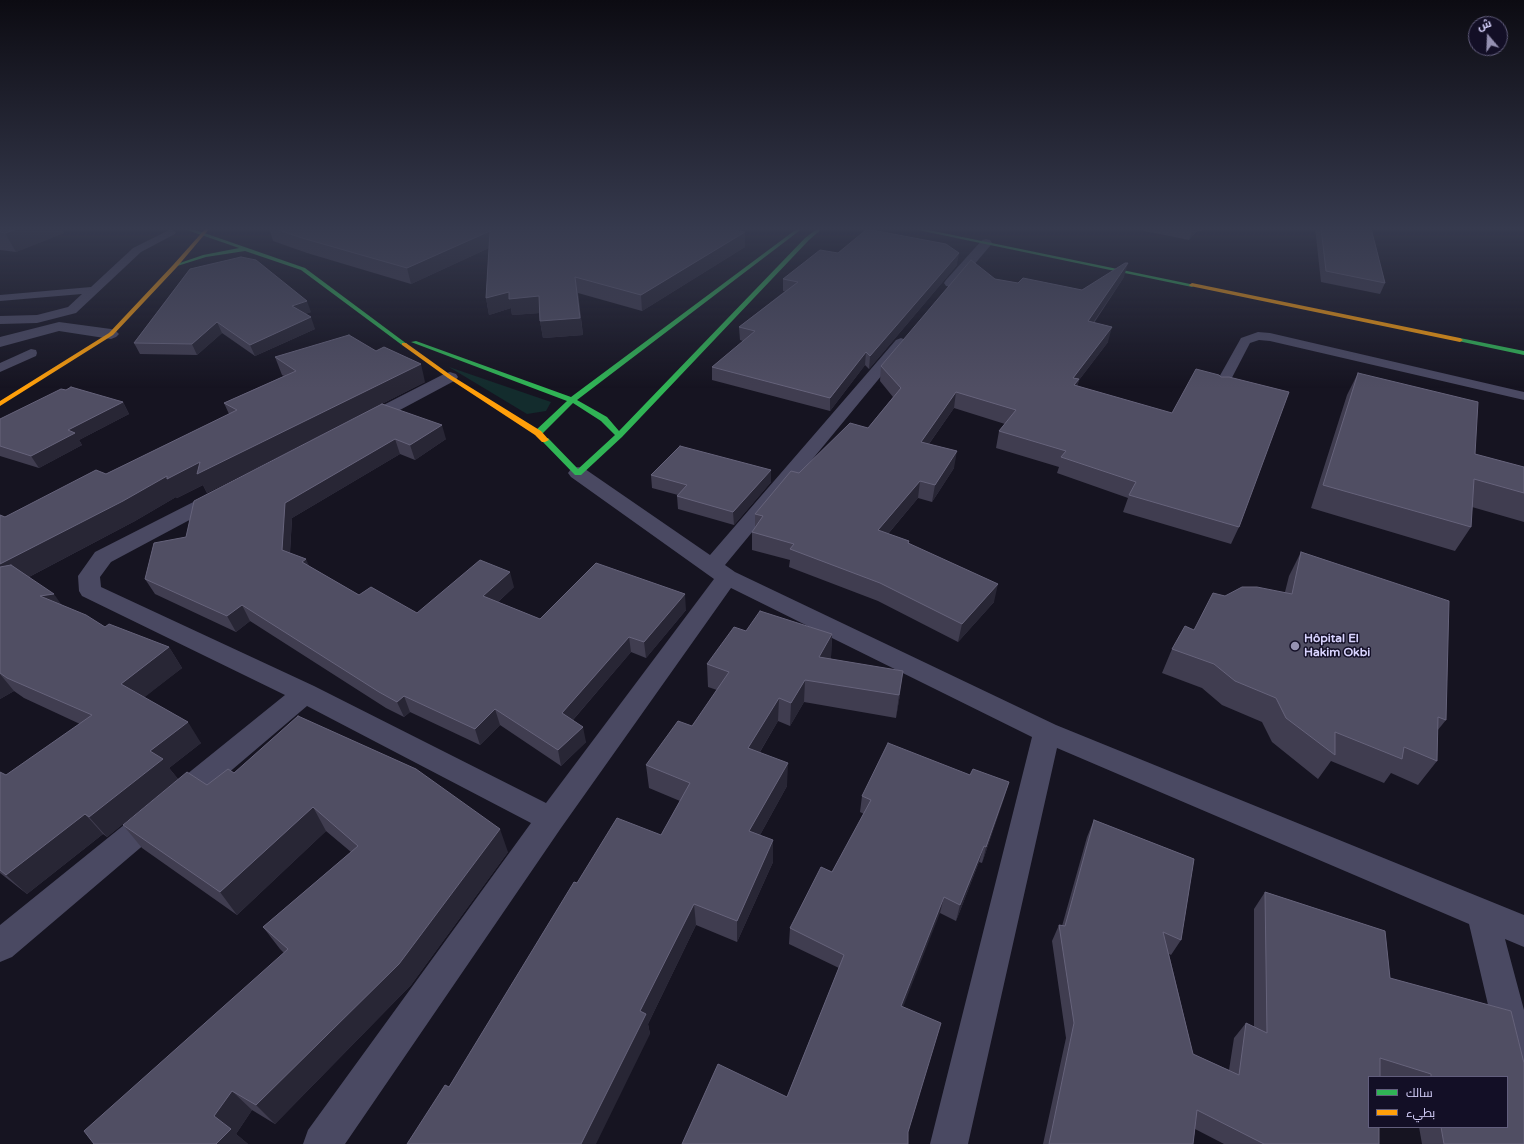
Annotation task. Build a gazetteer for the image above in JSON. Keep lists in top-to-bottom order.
{
  "places": ["Hôpital El Hakim Okbi"],
  "legend": ["سالك", "بطيء"],
  "north": "top"
}
